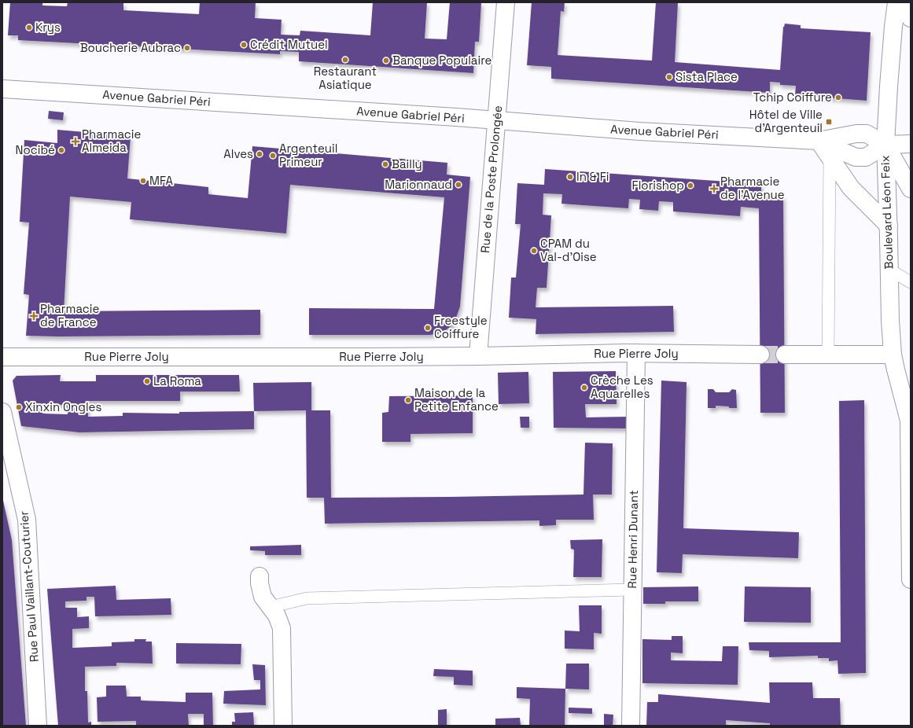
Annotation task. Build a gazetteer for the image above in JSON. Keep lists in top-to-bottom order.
{
  "streets": {
    "street": [
      "Avenue Gabriel Péri",
      "Rue de la Poste Prolongée",
      "Boulevard Léon Feix",
      "Rue Pierre Joly",
      "Rue Henri Dunant",
      "Rue Paul Vaillant-Couturier"
    ]
  },
  "crossings": [
    ["Avenue Gabriel Péri", "Rue de la Poste Prolongée"],
    ["Avenue Gabriel Péri", "Boulevard Léon Feix"],
    ["Rue de la Poste Prolongée", "Rue Pierre Joly"],
    ["Rue Pierre Joly", "Rue Henri Dunant"]
  ],
  "places": {
    "other": [
      "Krys",
      "Crédit Mutuel",
      "Boucherie Aubrac",
      "Restaurant Asiatique",
      "Banque Populaire",
      "Sista Place",
      "Tchip Coiffure",
      "Nocibé",
      "Alves",
      "Argenteuil Primeur",
      "Bailly",
      "In & Fi",
      "MFA",
      "Marionnaud",
      "Florishop",
      "CPAM du Val-d'Oise",
      "Freestyle Coiffure",
      "La Roma",
      "Crèche Les Aquarelles",
      "Maison de la Petite Enfance",
      "Xinxin Ongles"
    ],
    "transit": ["Hôtel de Ville d'Argenteuil"],
    "health": ["Pharmacie Almeida", "Pharmacie de l'Avenue", "Pharmacie de France"]
  }
}
